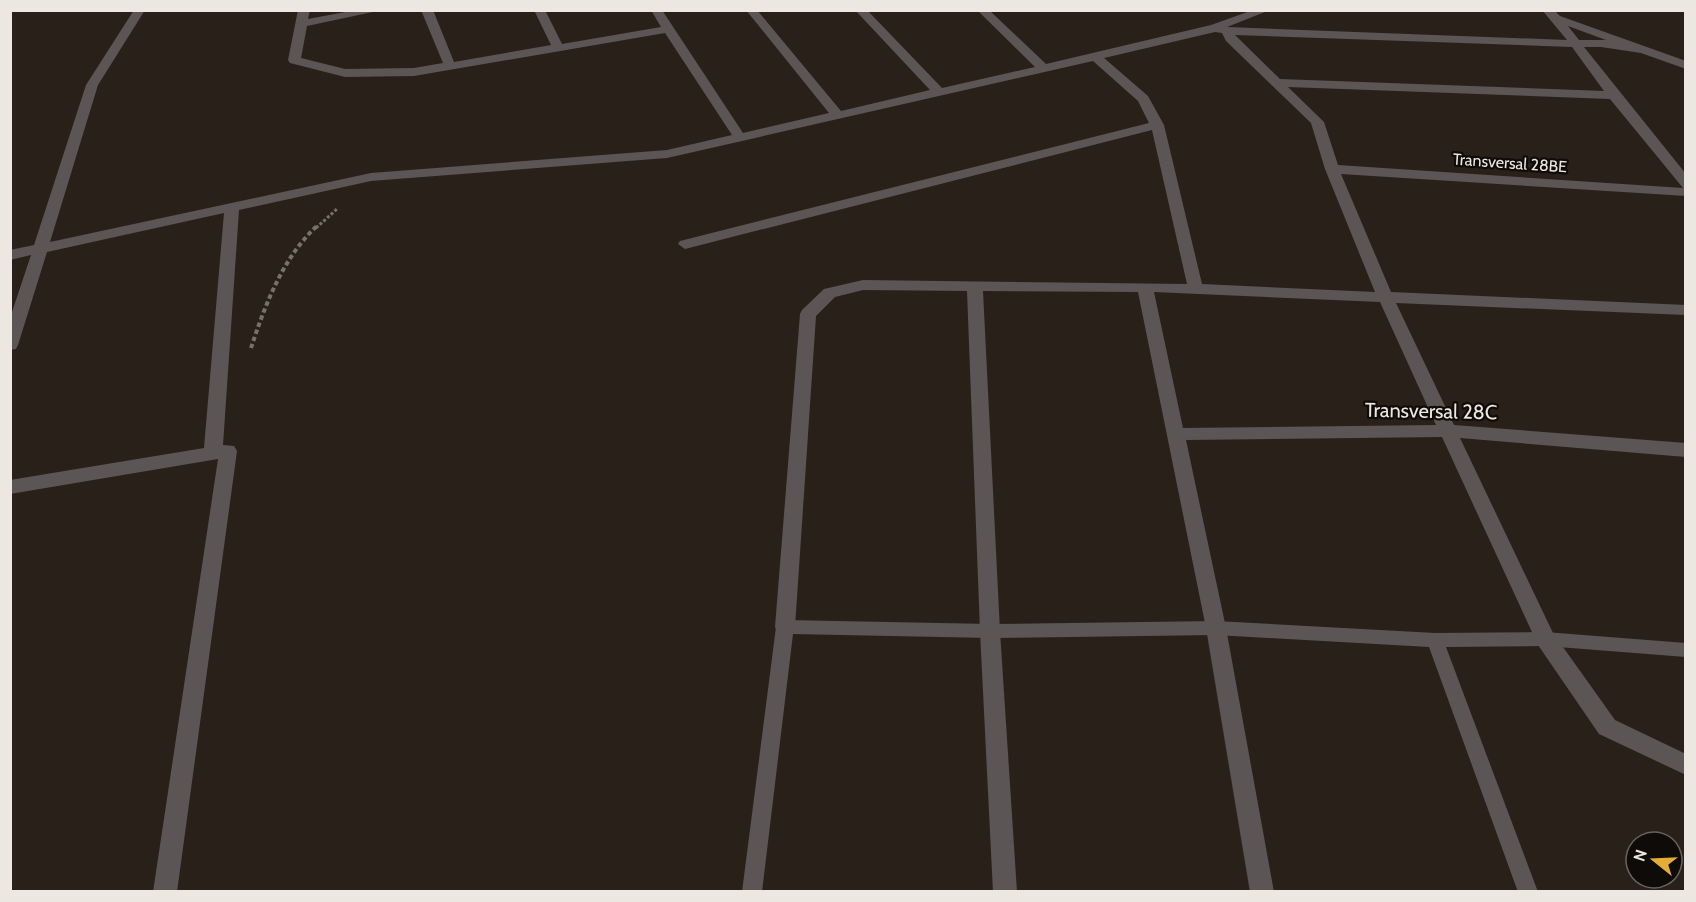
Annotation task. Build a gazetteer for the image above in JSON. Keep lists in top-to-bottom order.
{
  "streets": {
    "street": ["Transversal 28BE", "Transversal 28C"]
  },
  "north": "left"
}
